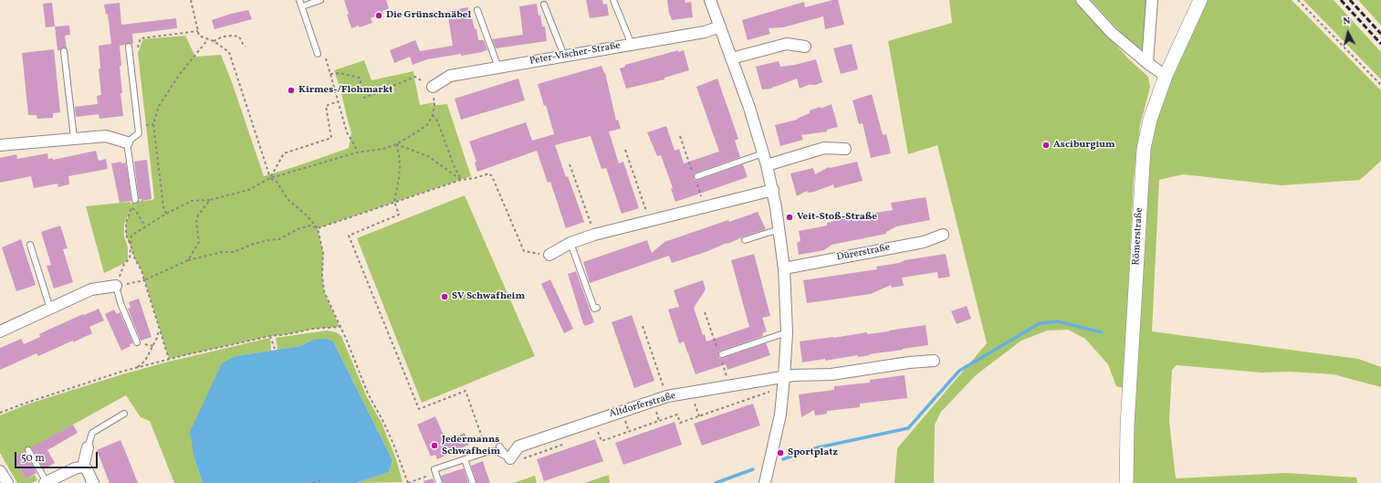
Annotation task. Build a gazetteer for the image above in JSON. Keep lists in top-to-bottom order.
{
  "streets": {
    "street": [
      "Peter-Vischer-Straße",
      "Römerstraße",
      "Dürerstraße",
      "Altdorferstraße"
    ]
  },
  "places": [
    "Die Grünschnäbel",
    "Kirmes-/Flohmarkt",
    "Asciburgium",
    "Veit-Stoß-Straße",
    "SV Schwafheim",
    "Jedermanns Schwafheim",
    "Sportplatz"
  ],
  "scale_bar": "50 m",
  "north": "top"
}
